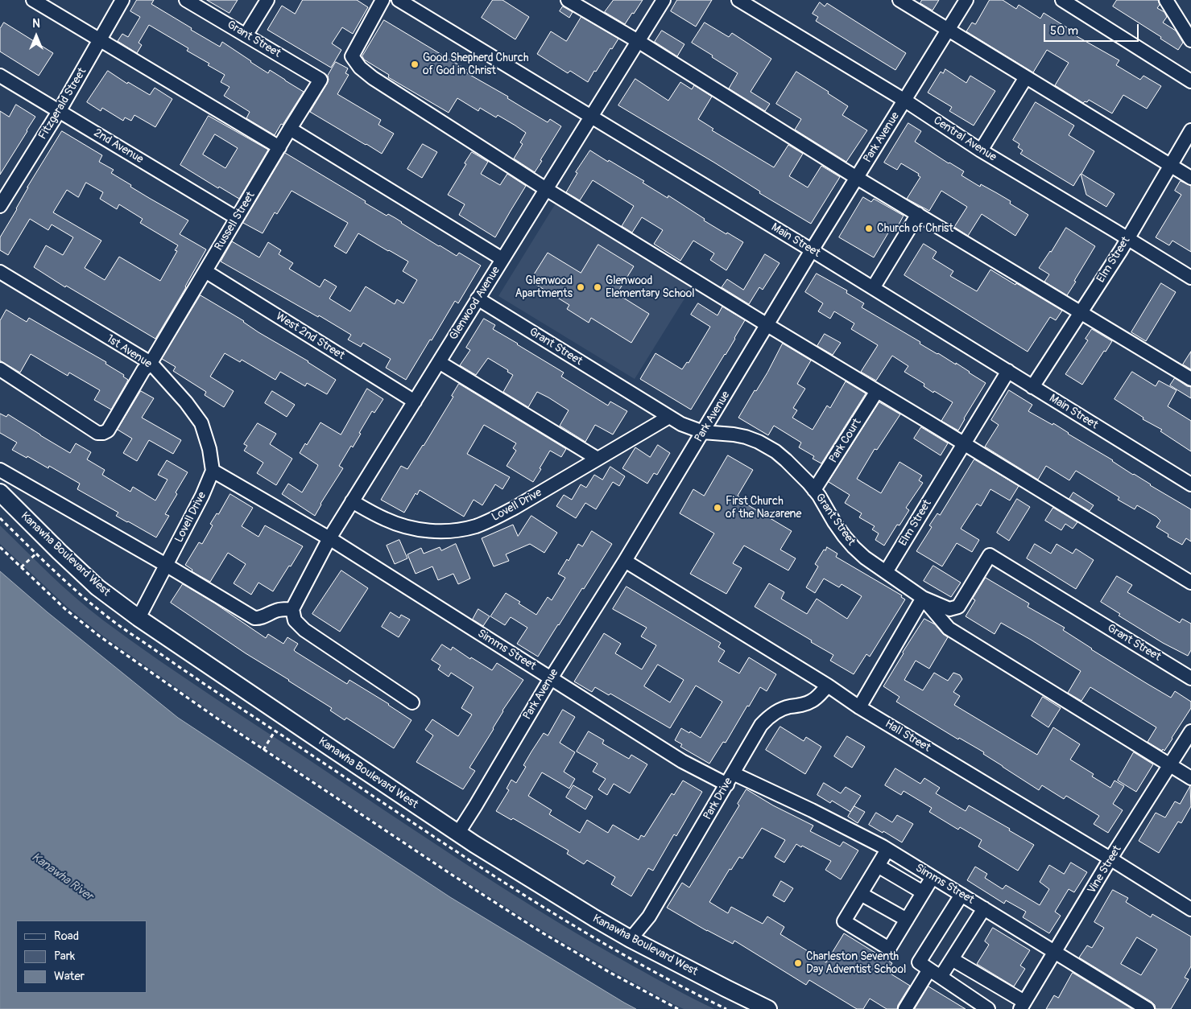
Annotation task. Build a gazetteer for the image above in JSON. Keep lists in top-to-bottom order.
{
  "streets": {
    "main road": ["Kanawha Boulevard West"],
    "street": [
      "Grant Street",
      "Fitzgerald Street",
      "Park Avenue",
      "Central Avenue",
      "2nd Avenue",
      "Russell Street",
      "Main Street",
      "Elm Street",
      "Glenwood Avenue",
      "West 2nd Street",
      "1st Avenue",
      "Park Court",
      "Lovell Drive",
      "Simms Street",
      "Hall Street",
      "Park Drive",
      "Vine Street"
    ]
  },
  "crossings": [
    ["Grant Street", "Park Avenue"],
    ["Grant Street", "Russell Street"],
    ["Grant Street", "Elm Street"],
    ["Grant Street", "Glenwood Avenue"],
    ["Grant Street", "Park Court"],
    ["Grant Street", "Lovell Drive"],
    ["Fitzgerald Street", "2nd Avenue"],
    ["Park Avenue", "Central Avenue"],
    ["Park Avenue", "Main Street"],
    ["Park Avenue", "Kanawha Boulevard West"],
    ["Park Avenue", "Simms Street"],
    ["Park Avenue", "Hall Street"],
    ["Central Avenue", "Elm Street"],
    ["2nd Avenue", "Russell Street"],
    ["Russell Street", "West 2nd Street"],
    ["Russell Street", "1st Avenue"],
    ["Main Street", "Elm Street"],
    ["Main Street", "Glenwood Avenue"],
    ["Glenwood Avenue", "West 2nd Street"],
    ["Glenwood Avenue", "Lovell Drive"],
    ["Glenwood Avenue", "Simms Street"],
    ["1st Avenue", "Lovell Drive"],
    ["Lovell Drive", "Kanawha Boulevard West"],
    ["Kanawha Boulevard West", "Park Drive"],
    ["Simms Street", "Park Drive"],
    ["Simms Street", "Vine Street"],
    ["Hall Street", "Park Drive"],
    ["Hall Street", "Vine Street"]
  ],
  "water": ["Kanawha River"],
  "places": [
    "Good Shepherd Church of God in Christ",
    "Church of Christ",
    "Glenwood Apartments",
    "Glenwood Elementary School",
    "First Church of the Nazarene",
    "Charleston Seventh Day Adventist School"
  ],
  "legend": ["Road", "Park", "Water"],
  "scale_bar": "50 m",
  "north": "top"
}
